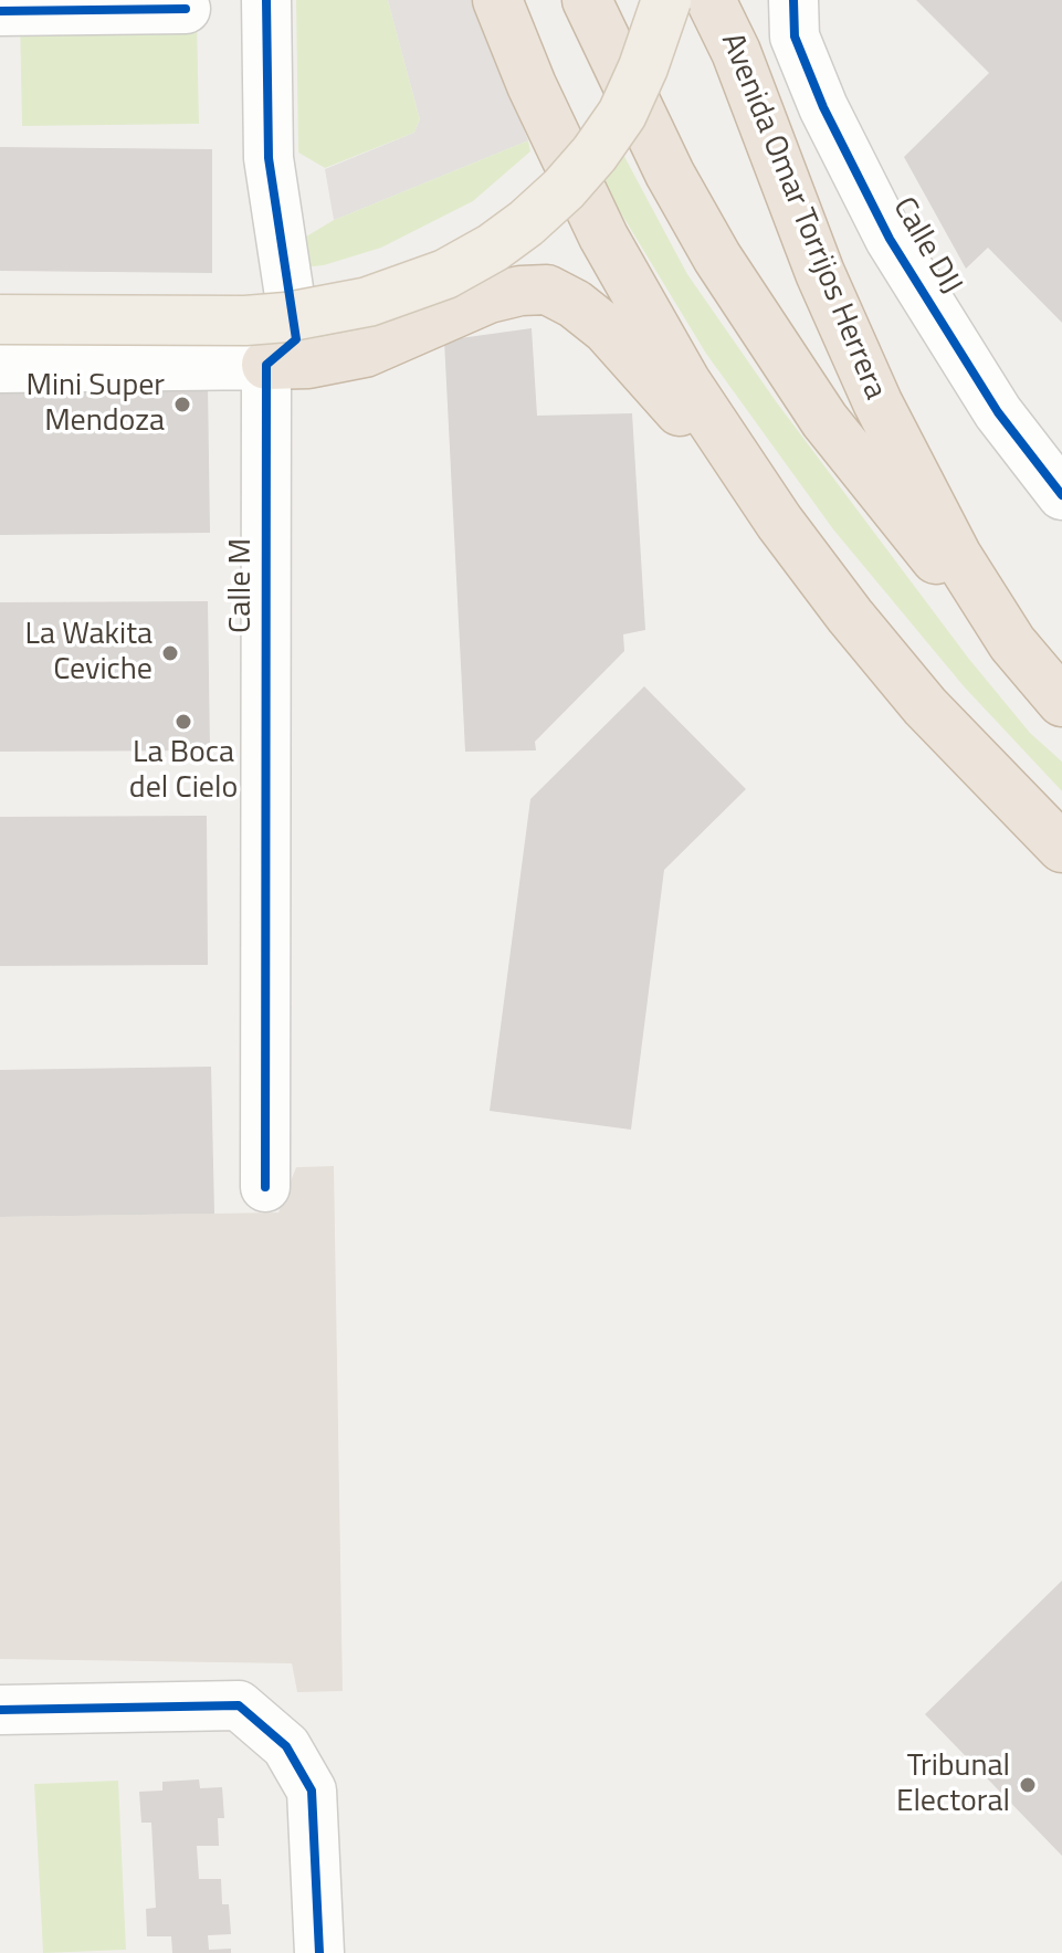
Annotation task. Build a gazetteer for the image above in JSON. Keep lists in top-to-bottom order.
{
  "streets": {
    "highway": ["Avenida Omar Torrijos Herrera"],
    "street": ["Calle DIJ", "Calle M"]
  },
  "places": [
    "Mini Super Mendoza",
    "La Wakita Ceviche",
    "La Boca del Cielo",
    "Tribunal Electoral"
  ]
}
